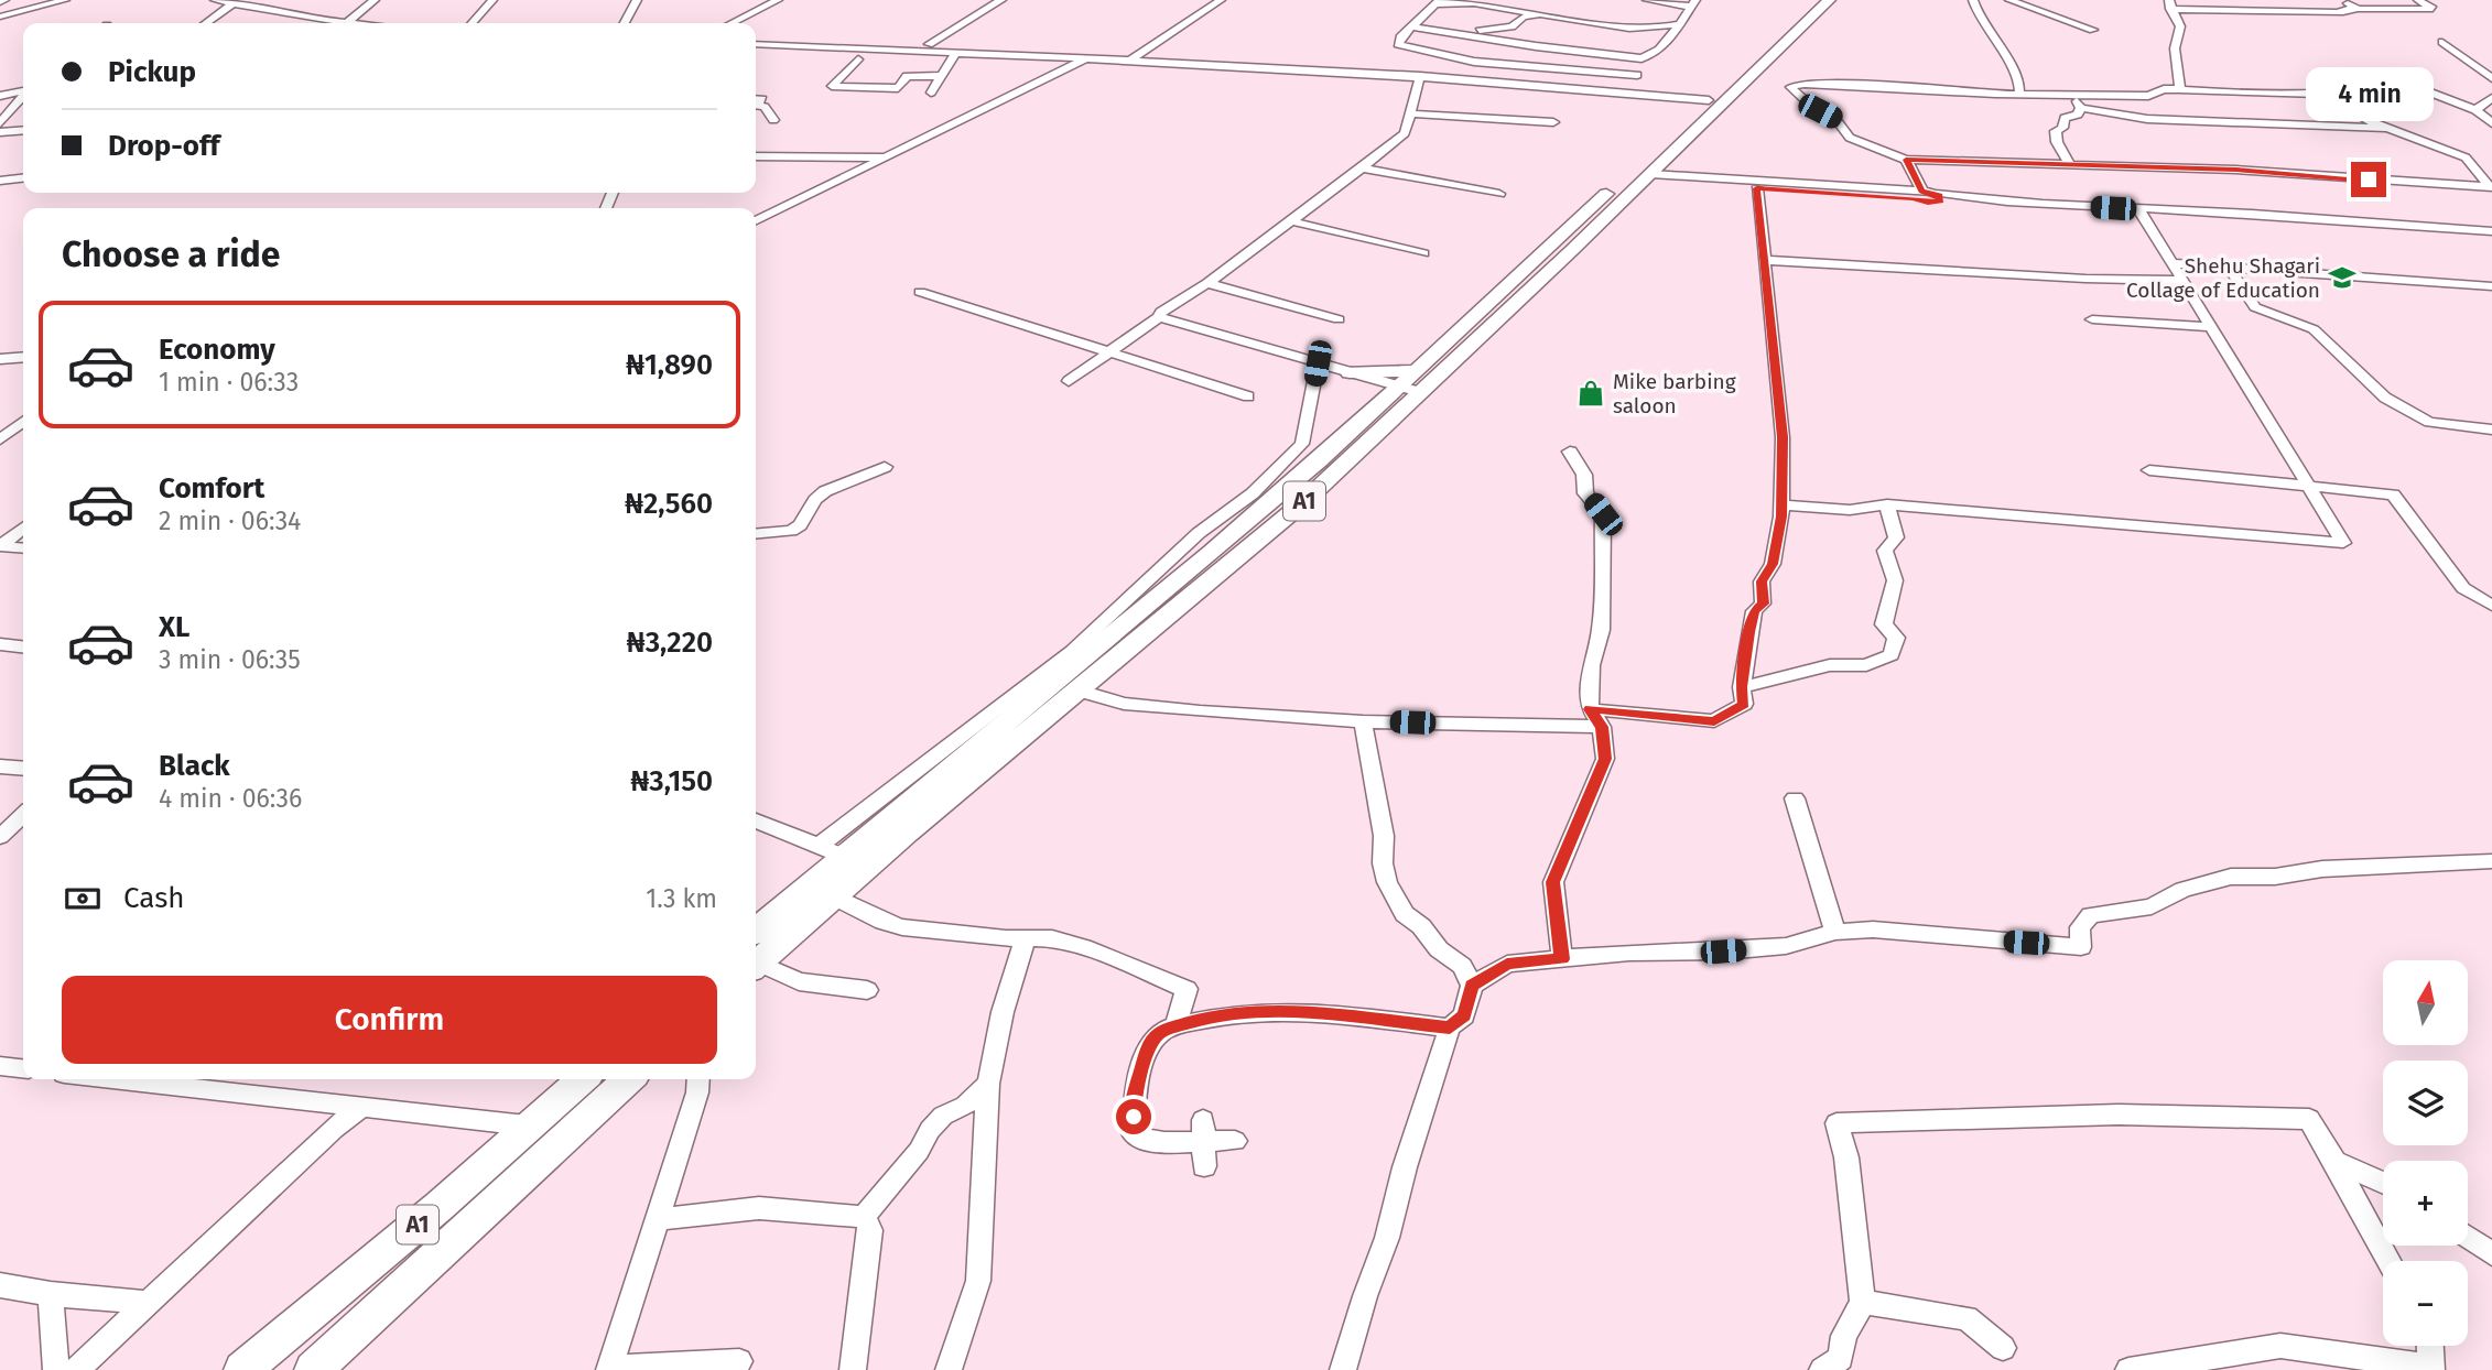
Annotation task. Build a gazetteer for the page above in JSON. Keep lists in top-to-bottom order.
{
  "streets": {
    "highway": ["A1"]
  },
  "places": {
    "school or university": ["Shehu Shagari Collage of Education"],
    "shop": ["Mike barbing saloon"]
  },
  "north": "top",
  "page": {
    "banner": ["Pickup", "Drop-off"],
    "bubble": "4 min",
    "heading": "Choose a ride",
    "list": [
      {
        "name": "Economy",
        "note": "1 min · 06:33",
        "value": "₦1,890"
      },
      {
        "name": "Comfort",
        "note": "2 min · 06:34",
        "value": "₦2,560"
      },
      {
        "name": "XL",
        "note": "3 min · 06:35",
        "value": "₦3,220"
      },
      {
        "name": "Black",
        "note": "4 min · 06:36",
        "value": "₦3,150"
      }
    ],
    "pay": ["Cash", "1.3 km"],
    "map_buttons": ["+", "−"],
    "buttons": "Confirm"
  }
}
